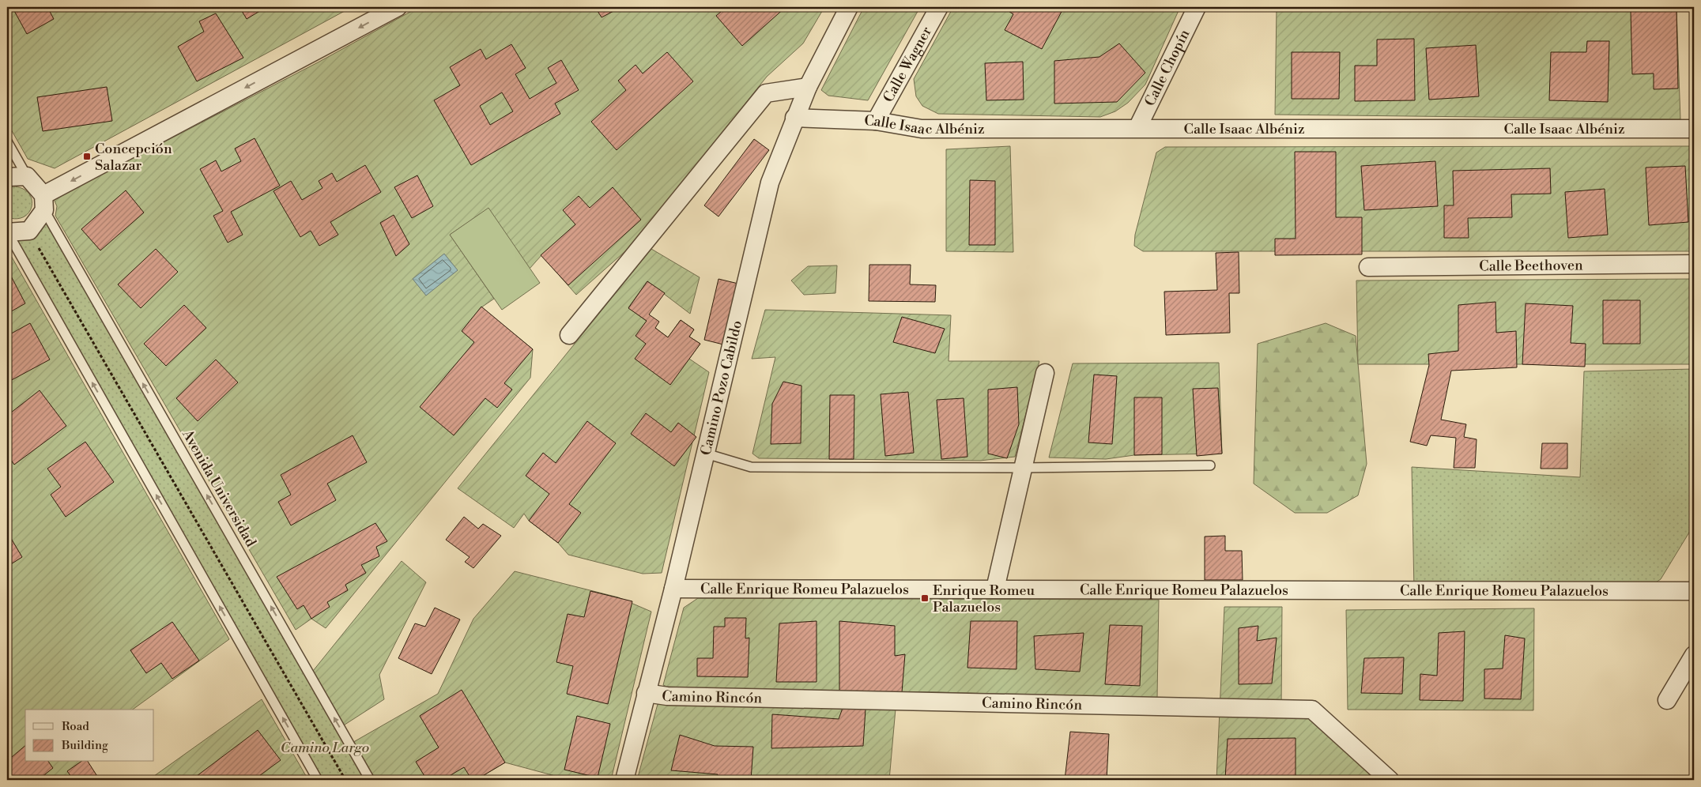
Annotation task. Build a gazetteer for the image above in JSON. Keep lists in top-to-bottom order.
{
  "streets": {
    "street": [
      "Calle Wagner",
      "Calle Chopín",
      "Calle Isaac Albéniz",
      "Calle Beethoven",
      "Camino Pozo Cabildo",
      "Calle Enrique Romeu Palazuelos",
      "Camino Rincón"
    ],
    "lane": ["Avenida Universidad"]
  },
  "crossings": [
    ["Calle Wagner", "Calle Isaac Albéniz"],
    ["Calle Chopín", "Calle Isaac Albéniz"],
    ["Calle Isaac Albéniz", "Camino Pozo Cabildo"],
    ["Camino Pozo Cabildo", "Calle Enrique Romeu Palazuelos"],
    ["Camino Pozo Cabildo", "Camino Rincón"]
  ],
  "parks": ["Camino Largo"],
  "places": {
    "transit": ["Concepción Salazar", "Enrique Romeu Palazuelos"]
  },
  "legend": ["Road", "Building"]
}
